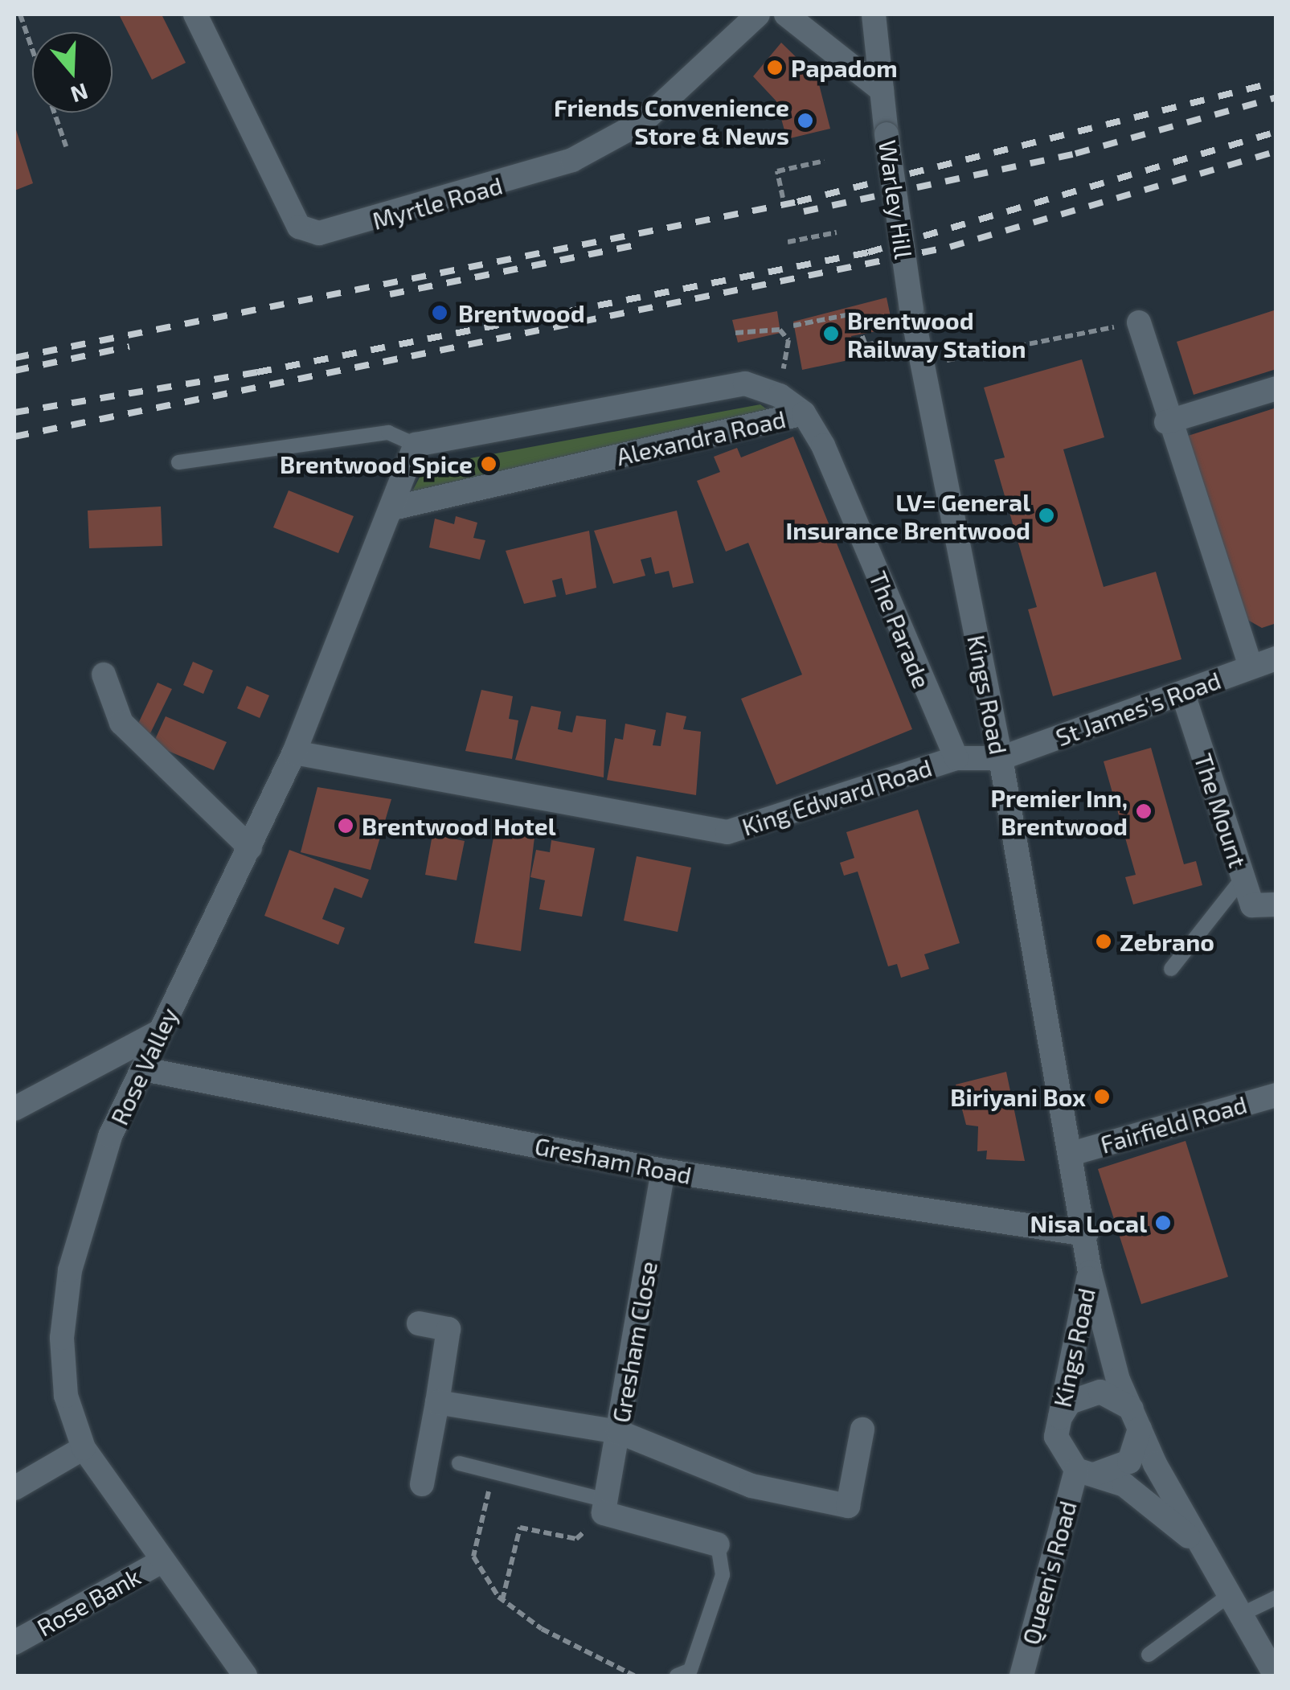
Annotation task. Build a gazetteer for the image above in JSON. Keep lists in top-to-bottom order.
{
  "streets": {
    "street": [
      "Warley Hill",
      "Myrtle Road",
      "Alexandra Road",
      "The Parade",
      "Kings Road",
      "St James's Road",
      "King Edward Road",
      "The Mount",
      "Rose Valley",
      "Fairfield Road",
      "Gresham Road",
      "Gresham Close",
      "Queen's Road",
      "Rose Bank"
    ]
  },
  "crossings": [
    ["Warley Hill", "Kings Road"],
    ["Alexandra Road", "The Parade"],
    ["Alexandra Road", "Rose Valley"],
    ["The Parade", "King Edward Road"],
    ["Kings Road", "St James's Road"],
    ["Kings Road", "King Edward Road"],
    ["Kings Road", "Fairfield Road"],
    ["Kings Road", "Gresham Road"],
    ["Kings Road", "Queen's Road"],
    ["St James's Road", "King Edward Road"],
    ["St James's Road", "The Mount"],
    ["King Edward Road", "Rose Valley"],
    ["Rose Valley", "Gresham Road"],
    ["Rose Valley", "Rose Bank"],
    ["Gresham Road", "Gresham Close"]
  ],
  "places": [
    "Papadom",
    "Friends Convenience Store & News",
    "Brentwood",
    "Brentwood Railway Station",
    "Brentwood Spice",
    "LV= General Insurance Brentwood",
    "Premier Inn, Brentwood",
    "Brentwood Hotel",
    "Zebrano",
    "Biriyani Box",
    "Nisa Local"
  ],
  "north": "bottom"
}
